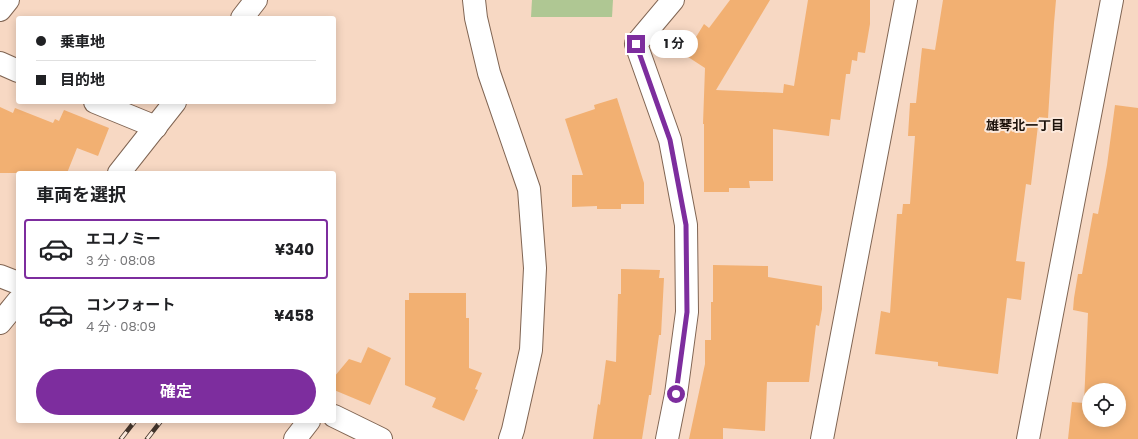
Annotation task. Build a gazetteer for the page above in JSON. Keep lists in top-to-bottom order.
{
  "districts": ["雄琴北一丁目"],
  "page": {
    "banner": ["乗車地", "目的地"],
    "bubble": "1 分",
    "heading": "車両を選択",
    "list": [
      {
        "name": "エコノミー",
        "note": "3 分 · 08:08",
        "value": "¥340"
      },
      {
        "name": "コンフォート",
        "note": "4 分 · 08:09",
        "value": "¥458"
      }
    ],
    "buttons": "確定"
  }
}
